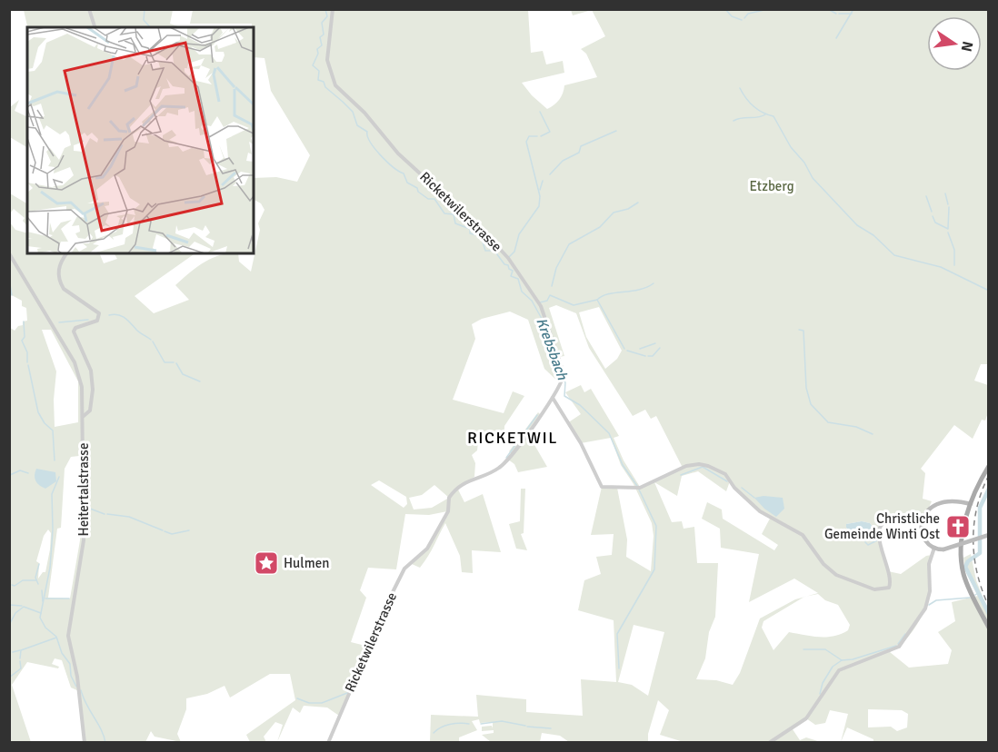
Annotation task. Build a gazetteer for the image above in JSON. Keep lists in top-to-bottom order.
{
  "streets": {
    "street": ["Ricketwilerstrasse", "Heitertalstrasse"]
  },
  "districts": ["RICKETWIL"],
  "water": ["Krebsbach"],
  "parks": ["Etzberg"],
  "places": {
    "church": ["Christliche Gemeinde Winti Ost"],
    "place": ["Hulmen"]
  },
  "north": "right"
}
